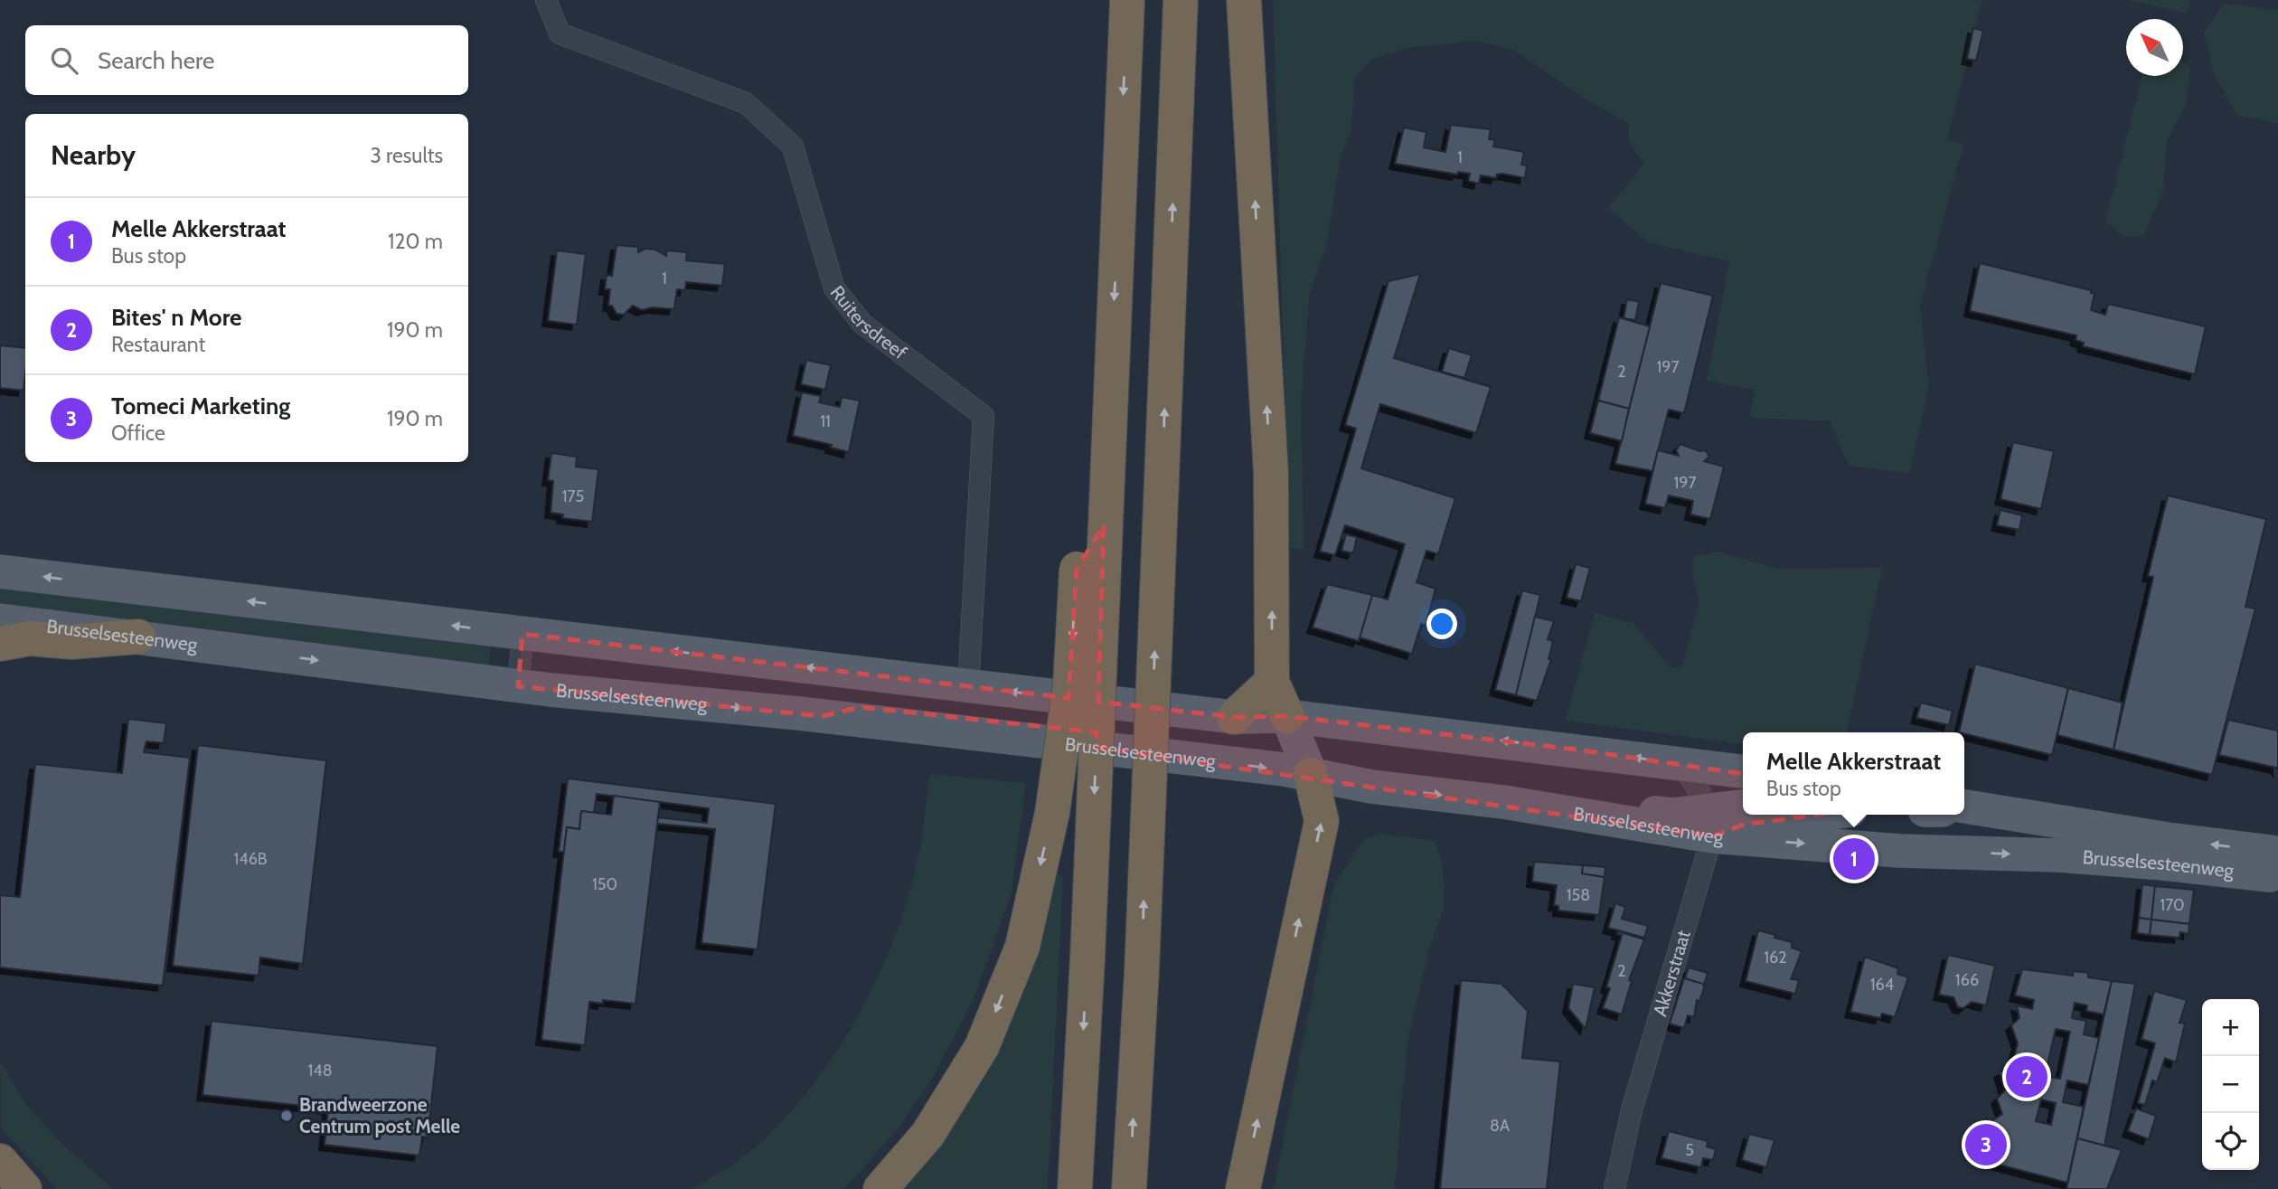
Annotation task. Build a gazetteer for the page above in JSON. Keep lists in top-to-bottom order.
{
  "streets": {
    "main road": ["Brusselsesteenweg"],
    "street": ["Ruitersdreef", "Akkerstraat"]
  },
  "crossings": [
    ["Brusselsesteenweg", "Akkerstraat"]
  ],
  "places": ["Brandweerzone Centrum post Melle"],
  "house_numbers": [
    "1",
    "1",
    "197",
    "2",
    "11",
    "197",
    "175",
    "146B",
    "150",
    "158",
    "170",
    "162",
    "2",
    "166",
    "164",
    "148",
    "8A",
    "5"
  ],
  "north": "top left",
  "page": {
    "search": "Search here",
    "heading": ["Nearby", "3 results"],
    "list": [
      {
        "mark": "1",
        "name": "Melle Akkerstraat",
        "note": "Bus stop",
        "value": "120 m"
      },
      {
        "mark": "2",
        "name": "Bites' n More",
        "note": "Restaurant",
        "value": "190 m"
      },
      {
        "mark": "3",
        "name": "Tomeci Marketing",
        "note": "Office",
        "value": "190 m"
      }
    ],
    "popup": ["Melle Akkerstraat", "Bus stop"],
    "pins": ["1", "2", "3"],
    "map_buttons": ["+", "−"]
  }
}
